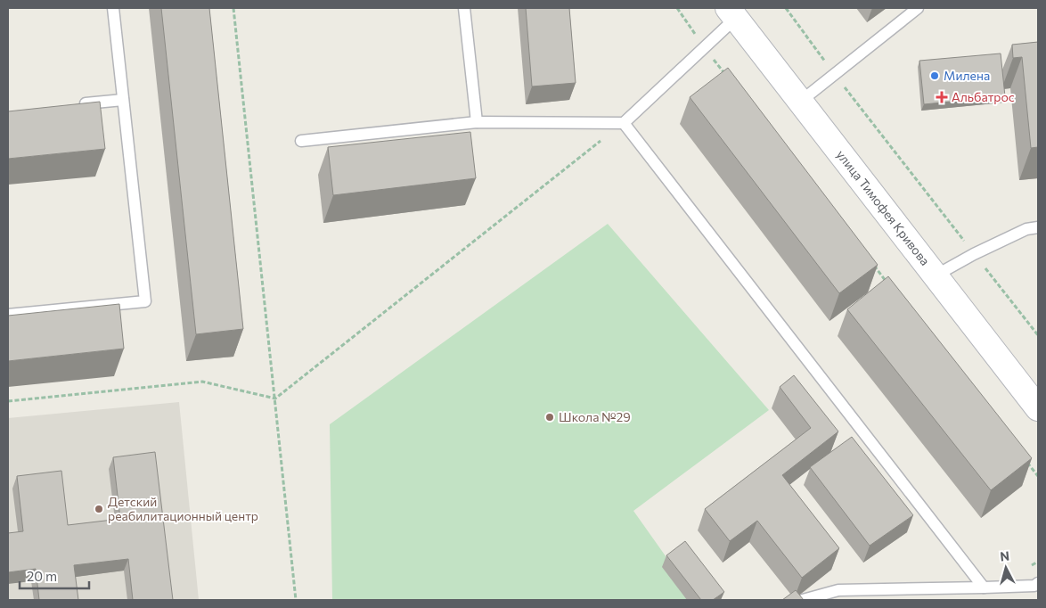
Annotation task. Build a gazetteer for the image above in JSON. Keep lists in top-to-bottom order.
{
  "streets": {
    "street": ["улица Тимофея Кривова"]
  },
  "places": {
    "other": ["Милена", "Школа №29", "Детский реабилитационный центр"],
    "health": ["Альбатрос"]
  },
  "scale_bar": "20 m",
  "north": "top"
}
